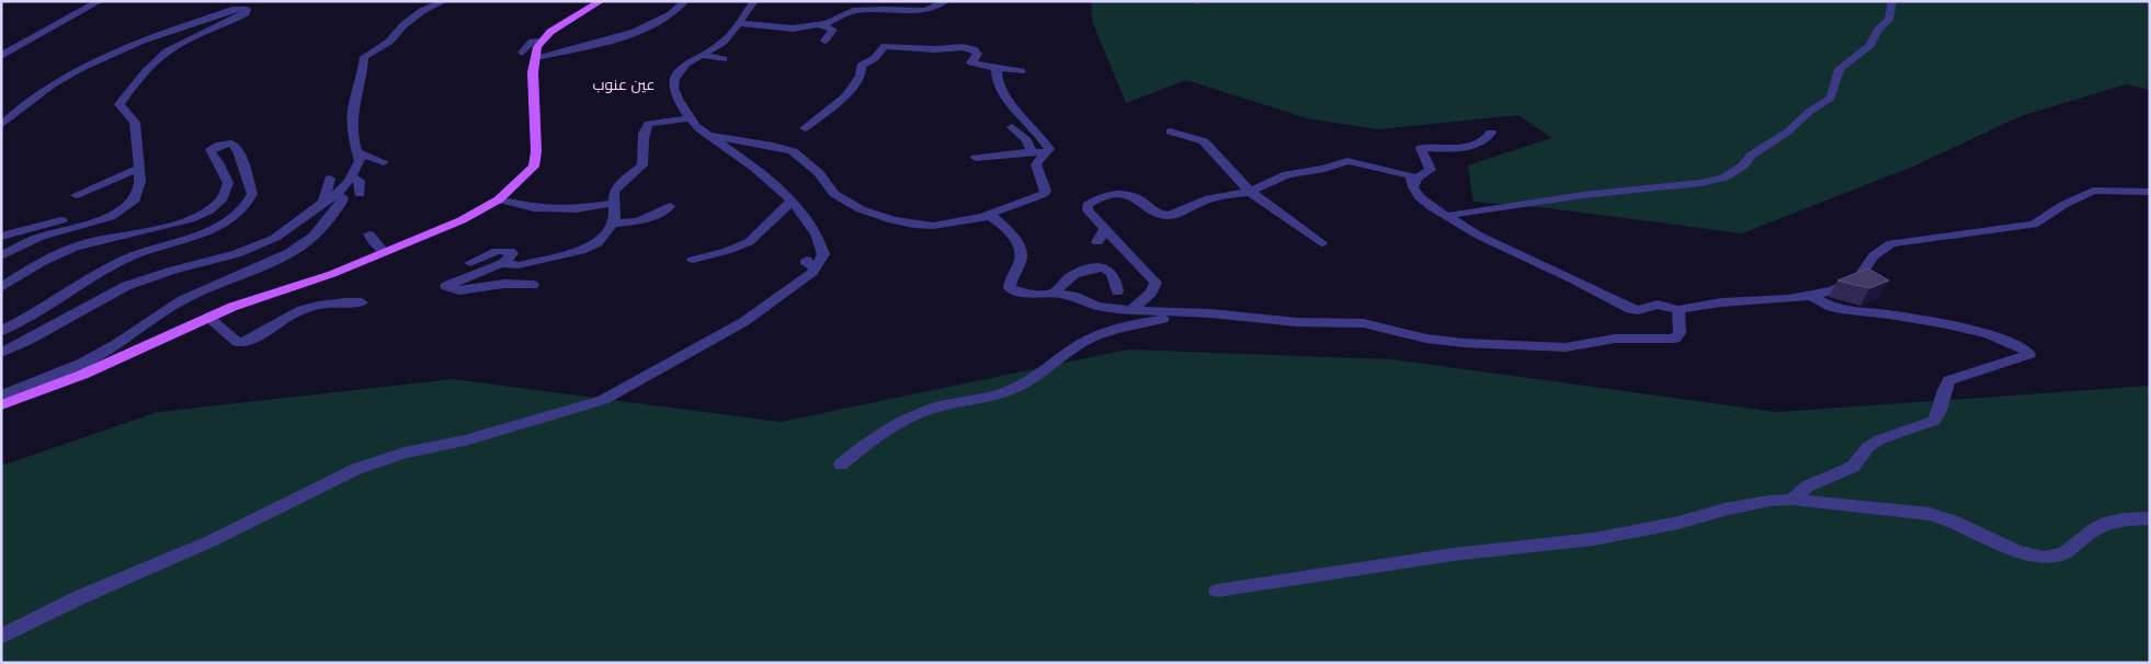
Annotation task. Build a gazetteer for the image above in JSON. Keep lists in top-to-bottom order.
{
  "districts": ["عين عنوب"]
}
